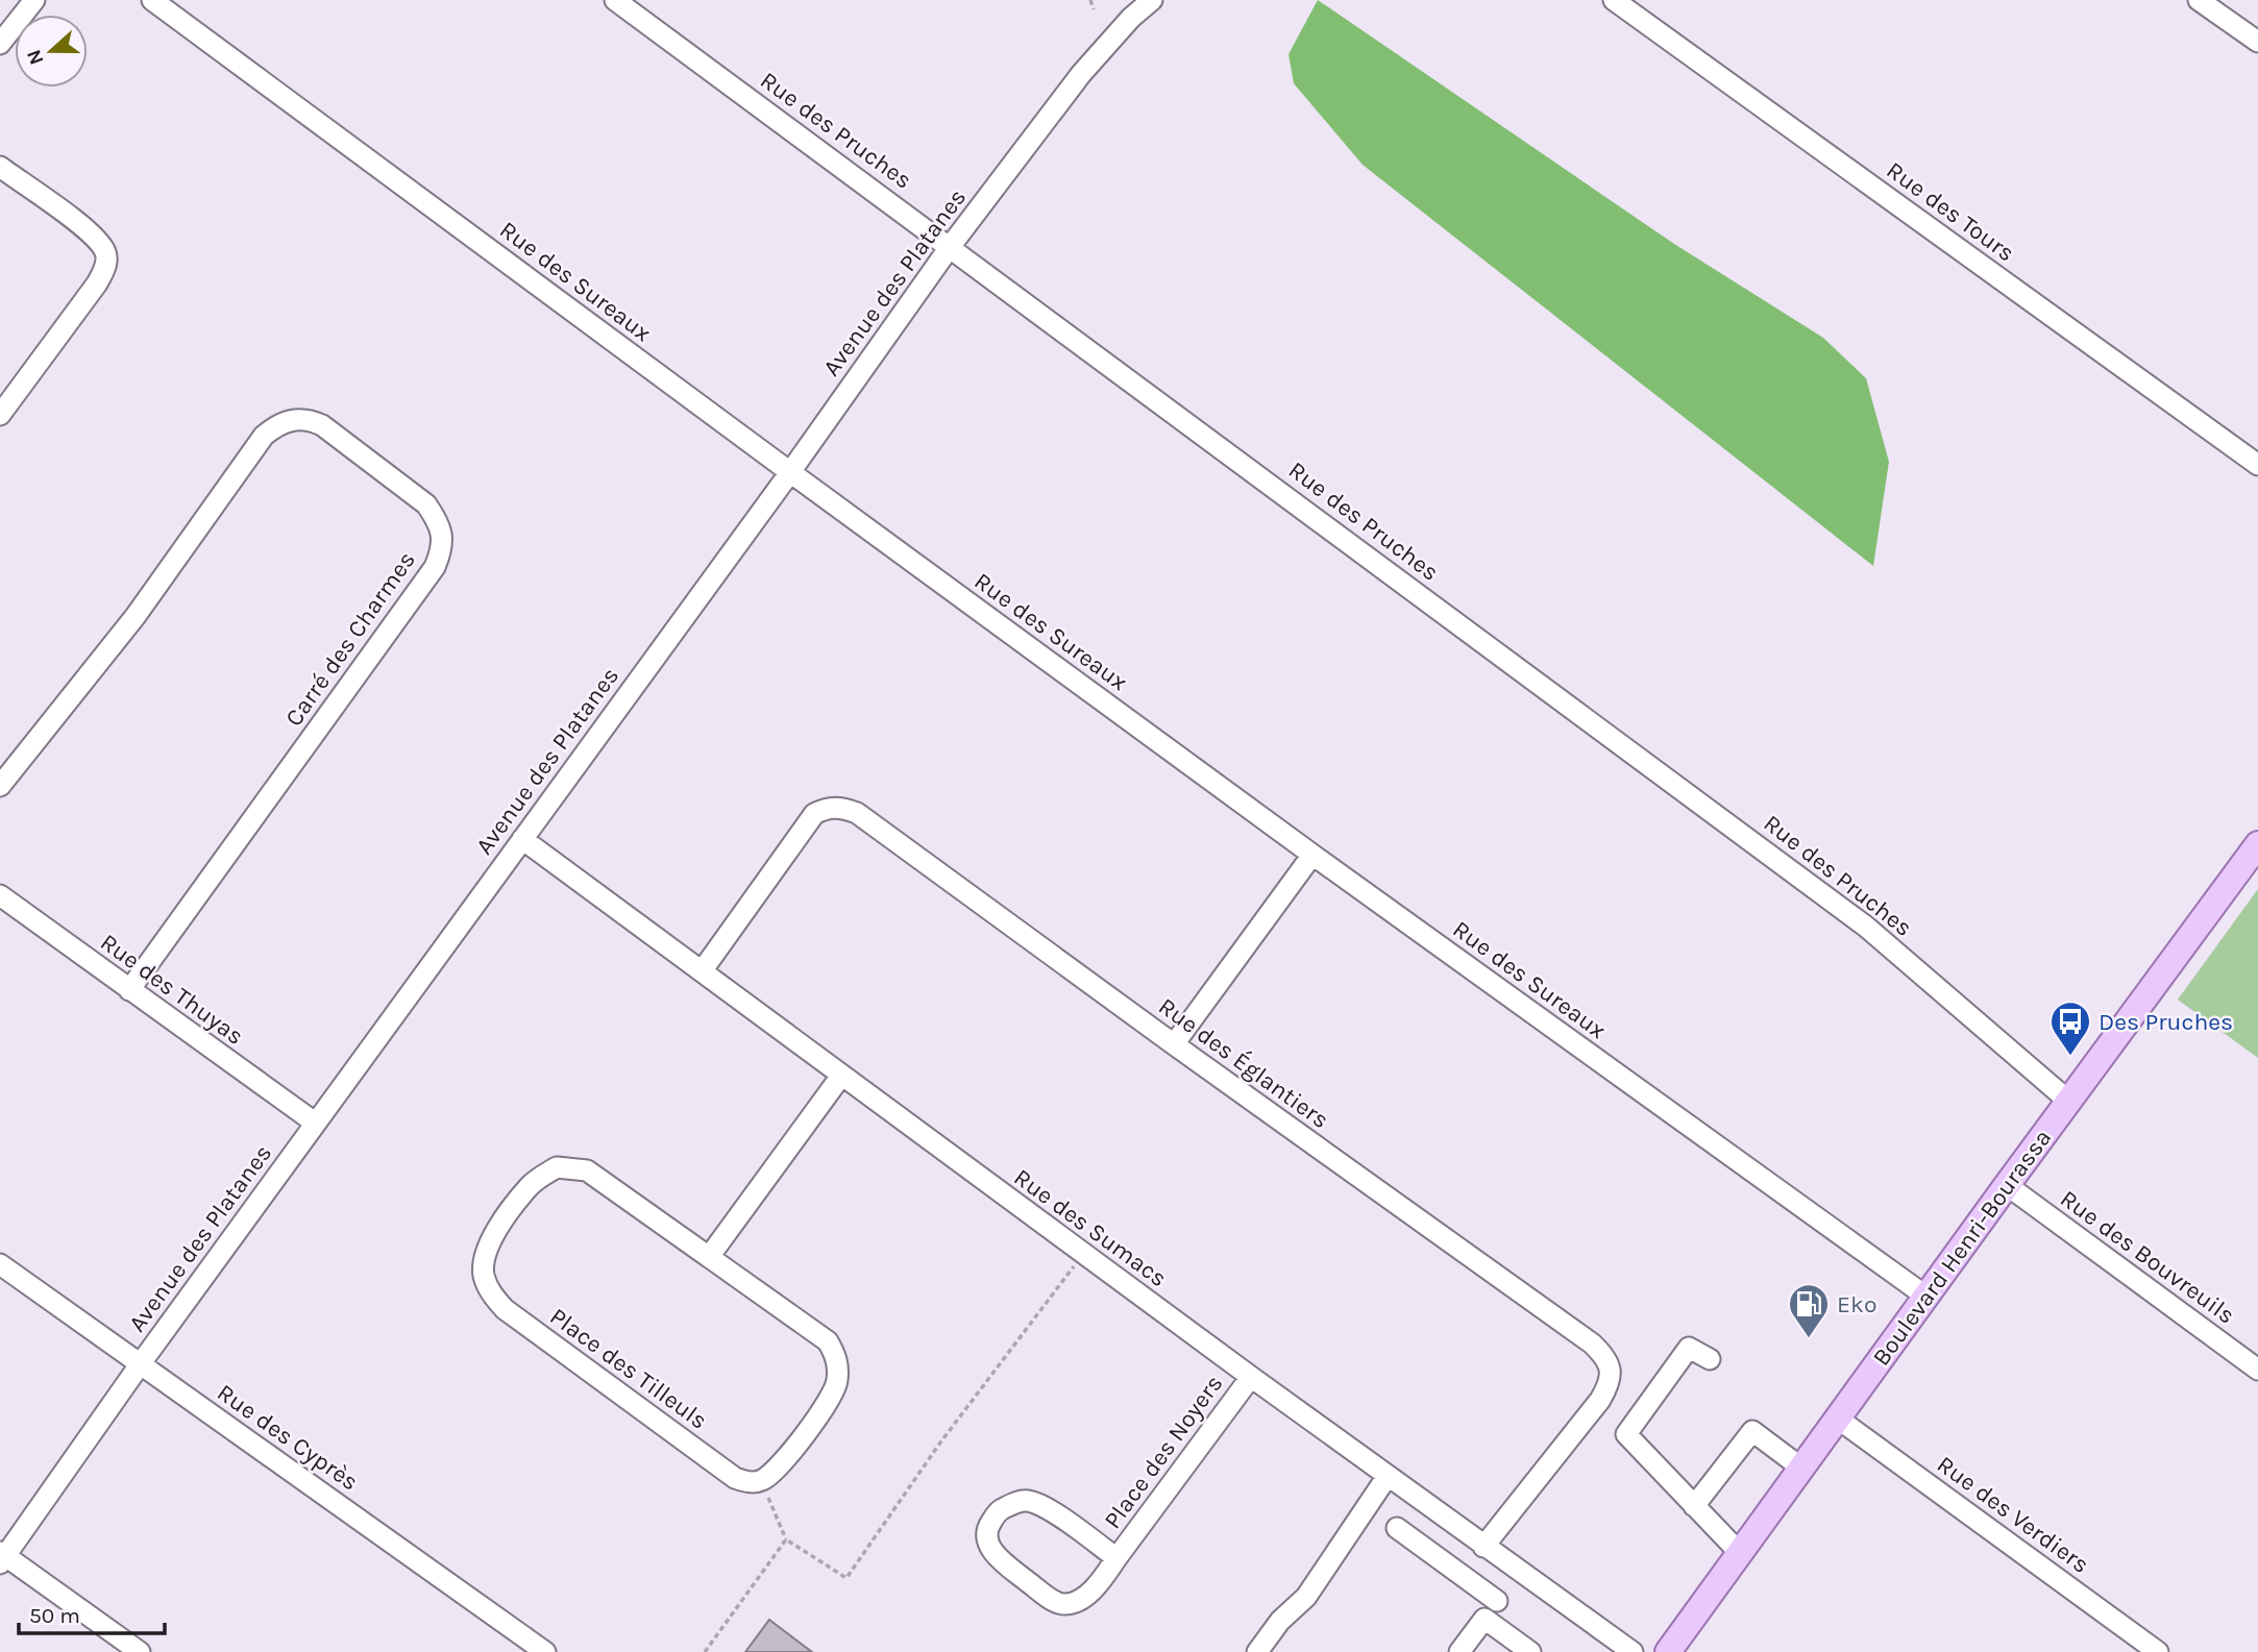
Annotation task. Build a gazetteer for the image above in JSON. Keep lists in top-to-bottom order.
{
  "streets": {
    "main road": ["Boulevard Henri-Bourassa"],
    "street": [
      "Rue des Pruches",
      "Rue des Tours",
      "Rue des Sureaux",
      "Avenue des Platanes",
      "Carré des Charmes",
      "Rue des Thuyas",
      "Rue des Églantiers",
      "Rue des Sumacs",
      "Rue des Bouvreuils",
      "Place des Tilleuls",
      "Rue des Cyprès",
      "Place des Noyers",
      "Rue des Verdiers"
    ]
  },
  "crossings": [
    ["Rue des Pruches", "Avenue des Platanes"],
    ["Rue des Pruches", "Boulevard Henri-Bourassa"],
    ["Rue des Sureaux", "Avenue des Platanes"],
    ["Rue des Sureaux", "Boulevard Henri-Bourassa"],
    ["Avenue des Platanes", "Rue des Thuyas"],
    ["Avenue des Platanes", "Rue des Sumacs"],
    ["Avenue des Platanes", "Rue des Cyprès"],
    ["Carré des Charmes", "Rue des Thuyas"],
    ["Rue des Églantiers", "Rue des Sumacs"],
    ["Rue des Sumacs", "Place des Noyers"],
    ["Boulevard Henri-Bourassa", "Rue des Bouvreuils"],
    ["Boulevard Henri-Bourassa", "Rue des Verdiers"]
  ],
  "places": {
    "bus stop": ["Des Pruches"],
    "fuel station": ["Eko"]
  },
  "scale_bar": "50 m",
  "north": "left"
}
